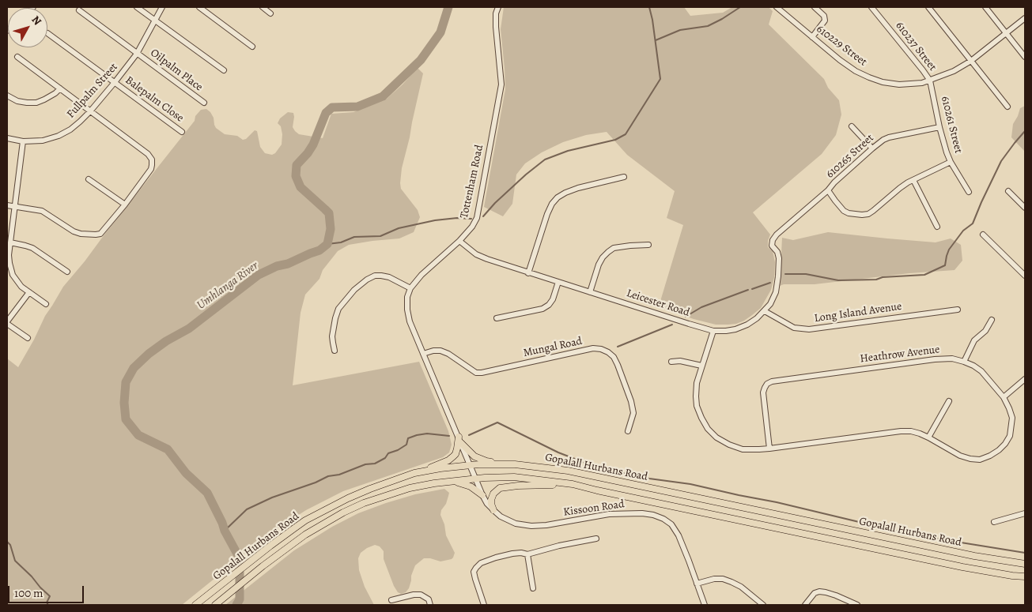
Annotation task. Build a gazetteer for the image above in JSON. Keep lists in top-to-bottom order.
{
  "streets": {
    "main road": ["Gopalall Hurbans Road"],
    "street": [
      "610229 Street",
      "610237 Street",
      "Oilpalm Place",
      "Fullpalm Street",
      "Balepalm Close",
      "610261 Street",
      "610265 Street",
      "Tottenham Road",
      "Leicester Road",
      "Long Island Avenue",
      "Mungal Road",
      "Heathrow Avenue",
      "Kissoon Road"
    ]
  },
  "crossings": [
    ["610229 Street", "610237 Street"],
    ["610229 Street", "610261 Street"],
    ["610237 Street", "610261 Street"],
    ["Oilpalm Place", "Fullpalm Street"],
    ["Fullpalm Street", "Balepalm Close"],
    ["610261 Street", "610265 Street"],
    ["610265 Street", "Leicester Road"],
    ["Tottenham Road", "Leicester Road"],
    ["Leicester Road", "Long Island Avenue"],
    ["Leicester Road", "Heathrow Avenue"],
    ["Gopalall Hurbans Road", "Kissoon Road"]
  ],
  "water": ["Umhlanga River"],
  "scale_bar": "100 m",
  "north": "top right"
}
